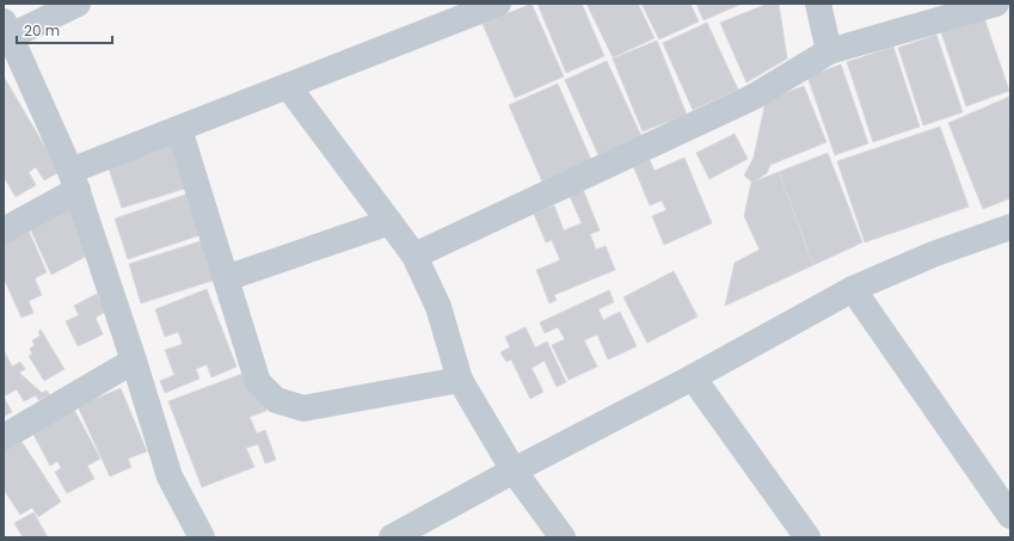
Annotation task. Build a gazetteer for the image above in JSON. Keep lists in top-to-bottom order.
{
  "scale_bar": "20 m"
}
